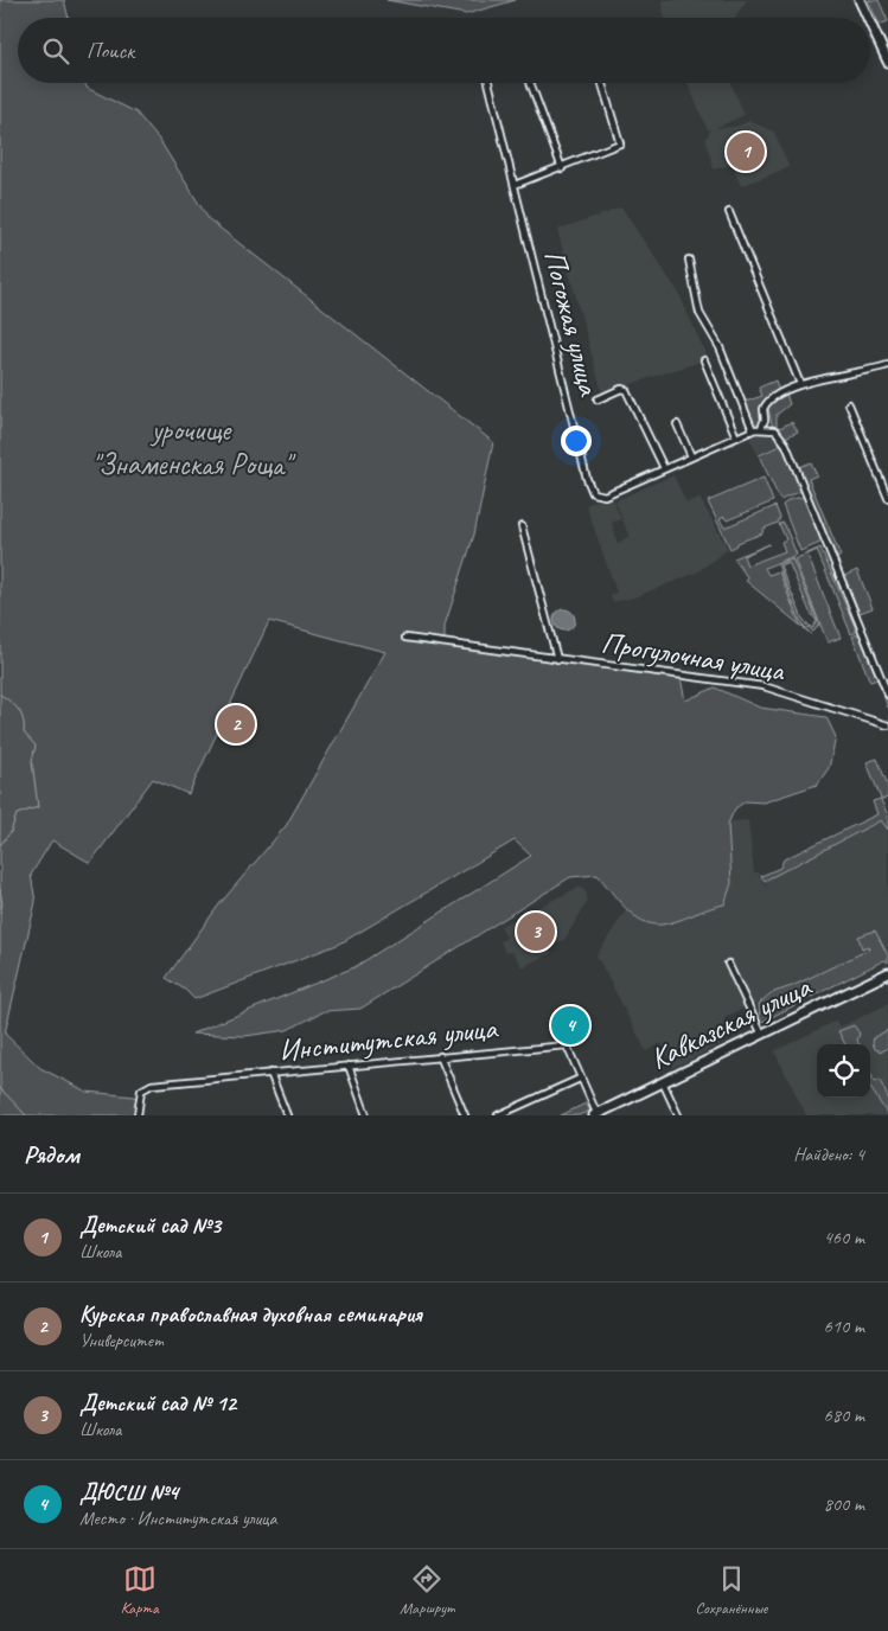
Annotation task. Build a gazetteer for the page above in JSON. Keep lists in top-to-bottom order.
{
  "streets": {
    "main road": ["Кавказская улица"],
    "street": ["Погожая улица", "Прогулочная улица", "Институтская улица"]
  },
  "crossings": [
    ["Кавказская улица", "Институтская улица"]
  ],
  "parks": ["урочище \"Знаменская Роща\""],
  "page": {
    "search": "Поиск",
    "pins": [
      "1",
      "2",
      "3",
      "4"
    ],
    "heading": ["Рядом", "Найдено: 4"],
    "list": [
      {
        "mark": "1",
        "name": "Детский сад №3",
        "note": "Школа",
        "value": "460 m"
      },
      {
        "mark": "2",
        "name": "Курская православная духовная семинария",
        "note": "Университет",
        "value": "610 m"
      },
      {
        "mark": "3",
        "name": "Детский сад № 12",
        "note": "Школа",
        "value": "680 m"
      },
      {
        "mark": "4",
        "name": "ДЮСШ №4",
        "note": "Место · Институтская улица",
        "value": "800 m"
      }
    ],
    "nav": ["Карта", "Маршрут", "Сохранённые"]
  }
}
